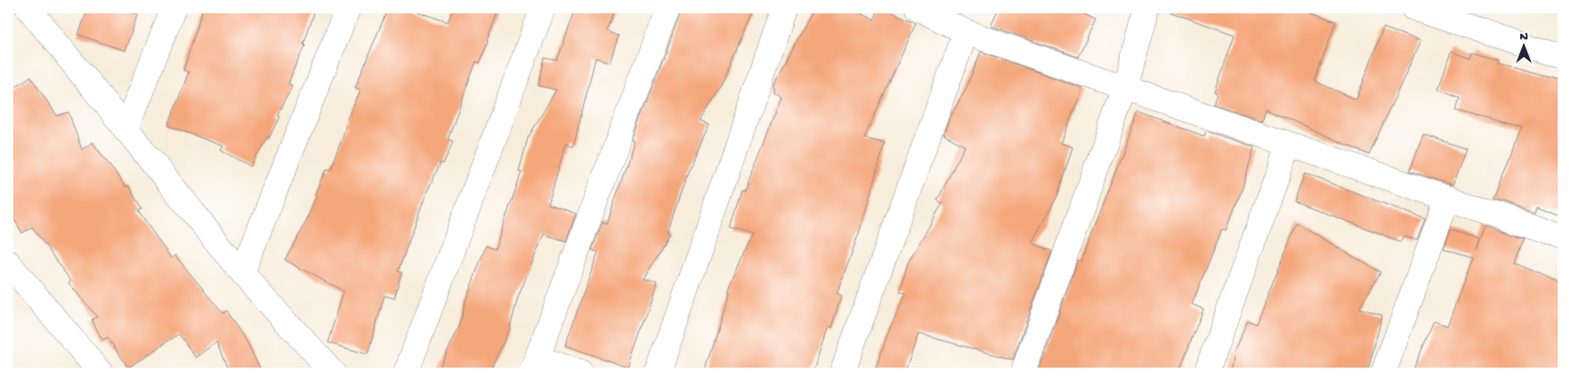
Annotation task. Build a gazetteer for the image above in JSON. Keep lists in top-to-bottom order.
{
  "north": "top"
}
